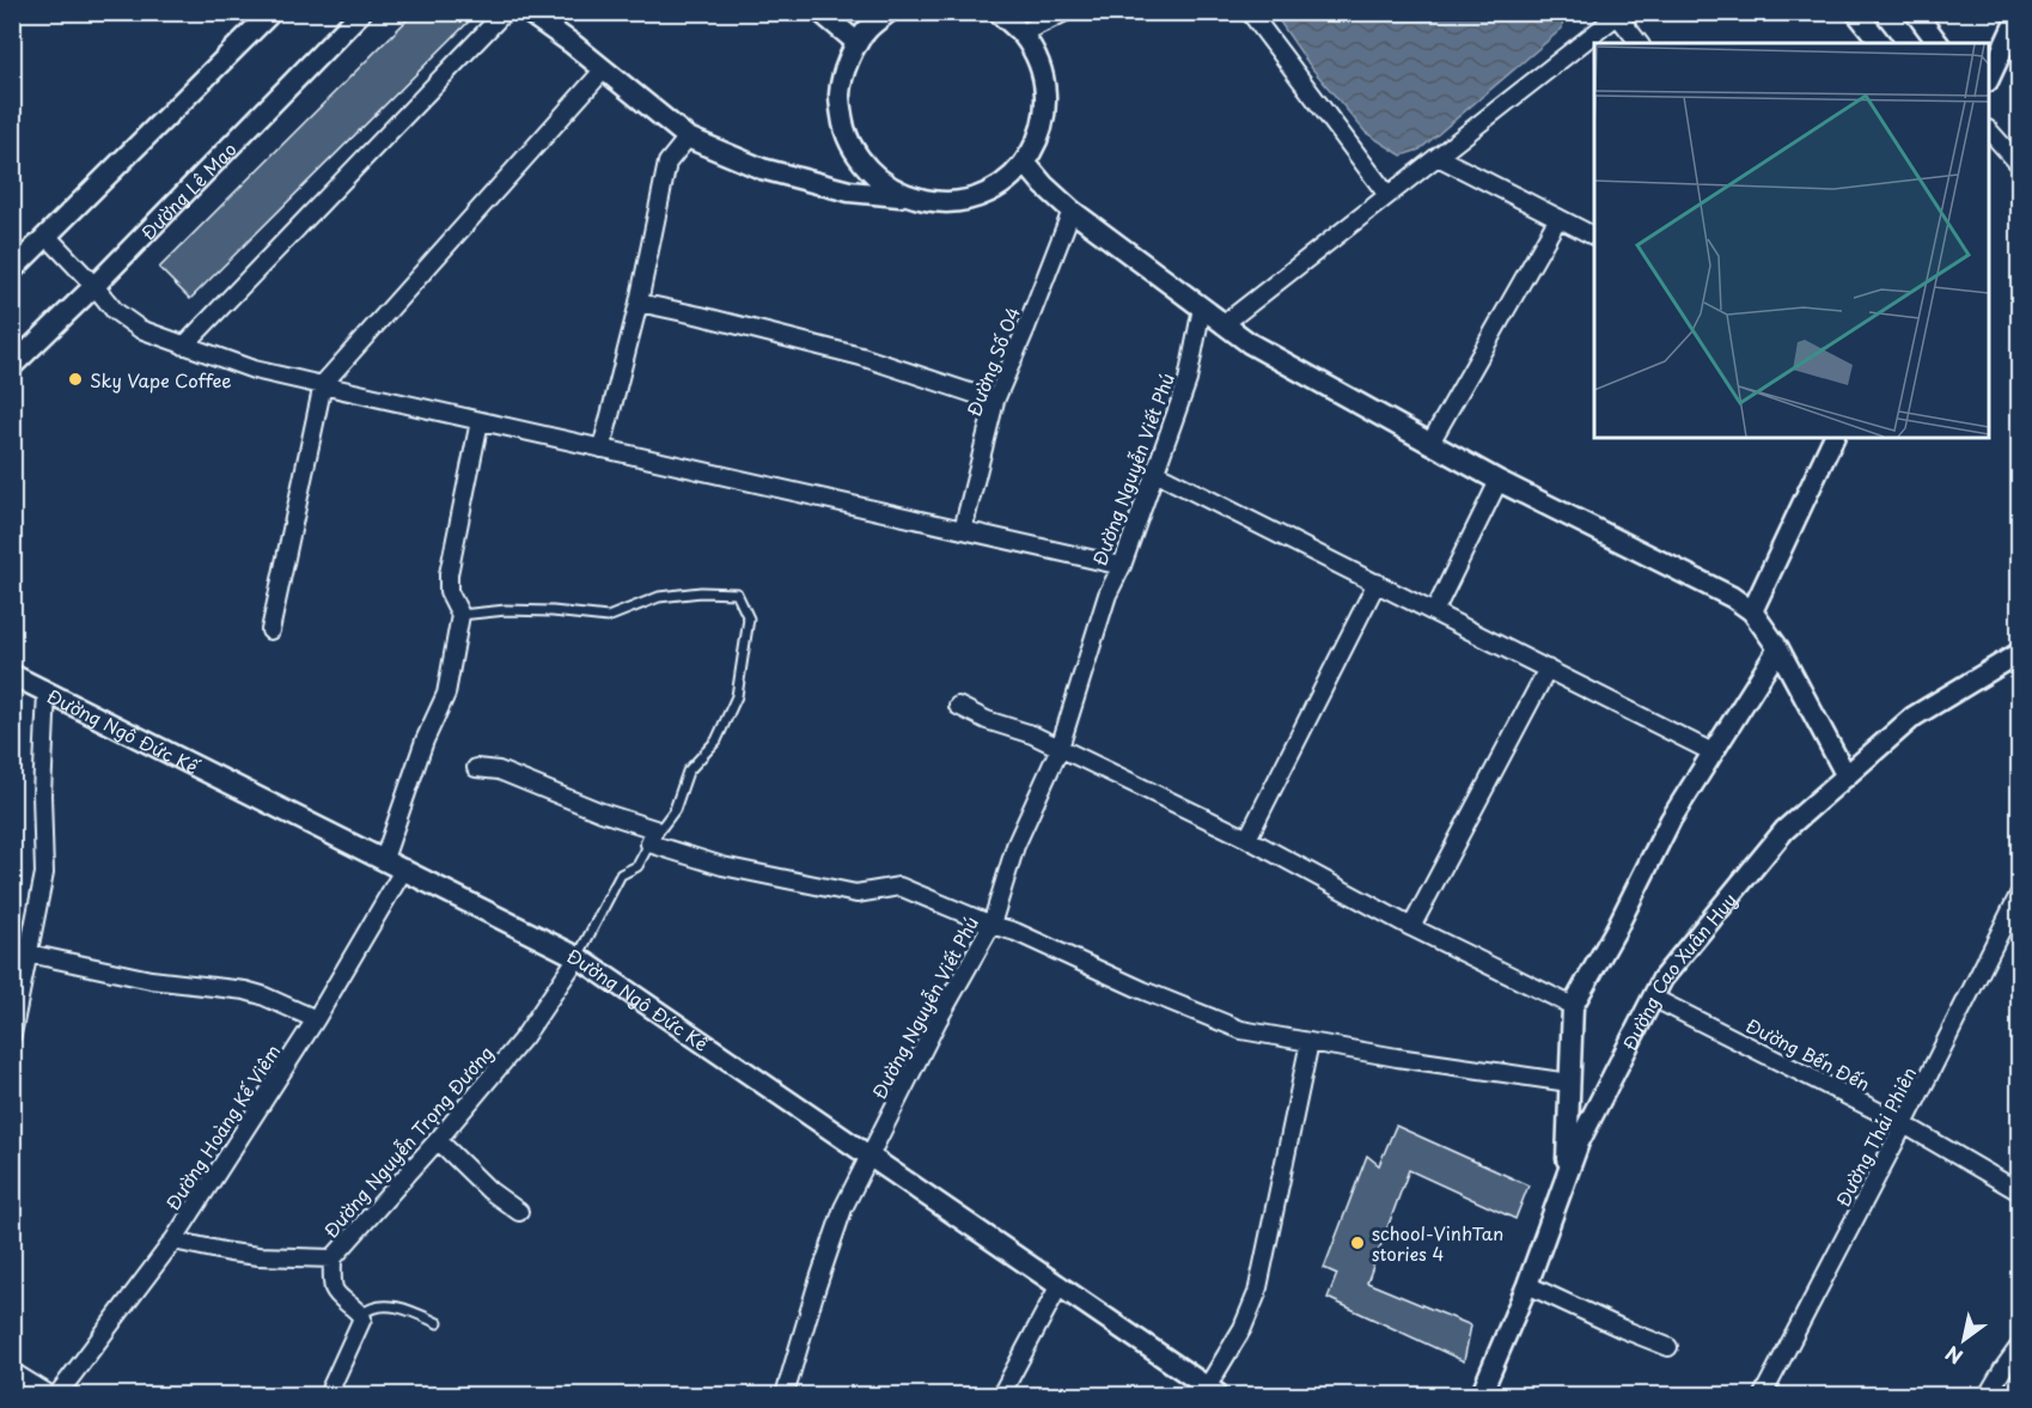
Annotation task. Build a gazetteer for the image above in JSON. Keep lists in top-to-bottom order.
{
  "streets": {
    "street": [
      "Đường Lê Mao",
      "Đường Số 04",
      "Đường Nguyễn Viết Phú",
      "Đường Ngô Đức Kế",
      "Đường Cao Xuân Huy",
      "Đường Bến Đến",
      "Đường Hoàng Kế Viêm",
      "Đường Thái Phiên",
      "Đường Nguyễn Trọng Đương"
    ]
  },
  "crossings": [
    ["Đường Nguyễn Viết Phú", "Đường Ngô Đức Kế"],
    ["Đường Ngô Đức Kế", "Đường Hoàng Kế Viêm"],
    ["Đường Ngô Đức Kế", "Đường Nguyễn Trọng Đương"],
    ["Đường Cao Xuân Huy", "Đường Bến Đến"],
    ["Đường Bến Đến", "Đường Thái Phiên"]
  ],
  "places": ["Sky Vape Coffee", "school-VinhTan stories 4"],
  "north": "bottom left"
}
